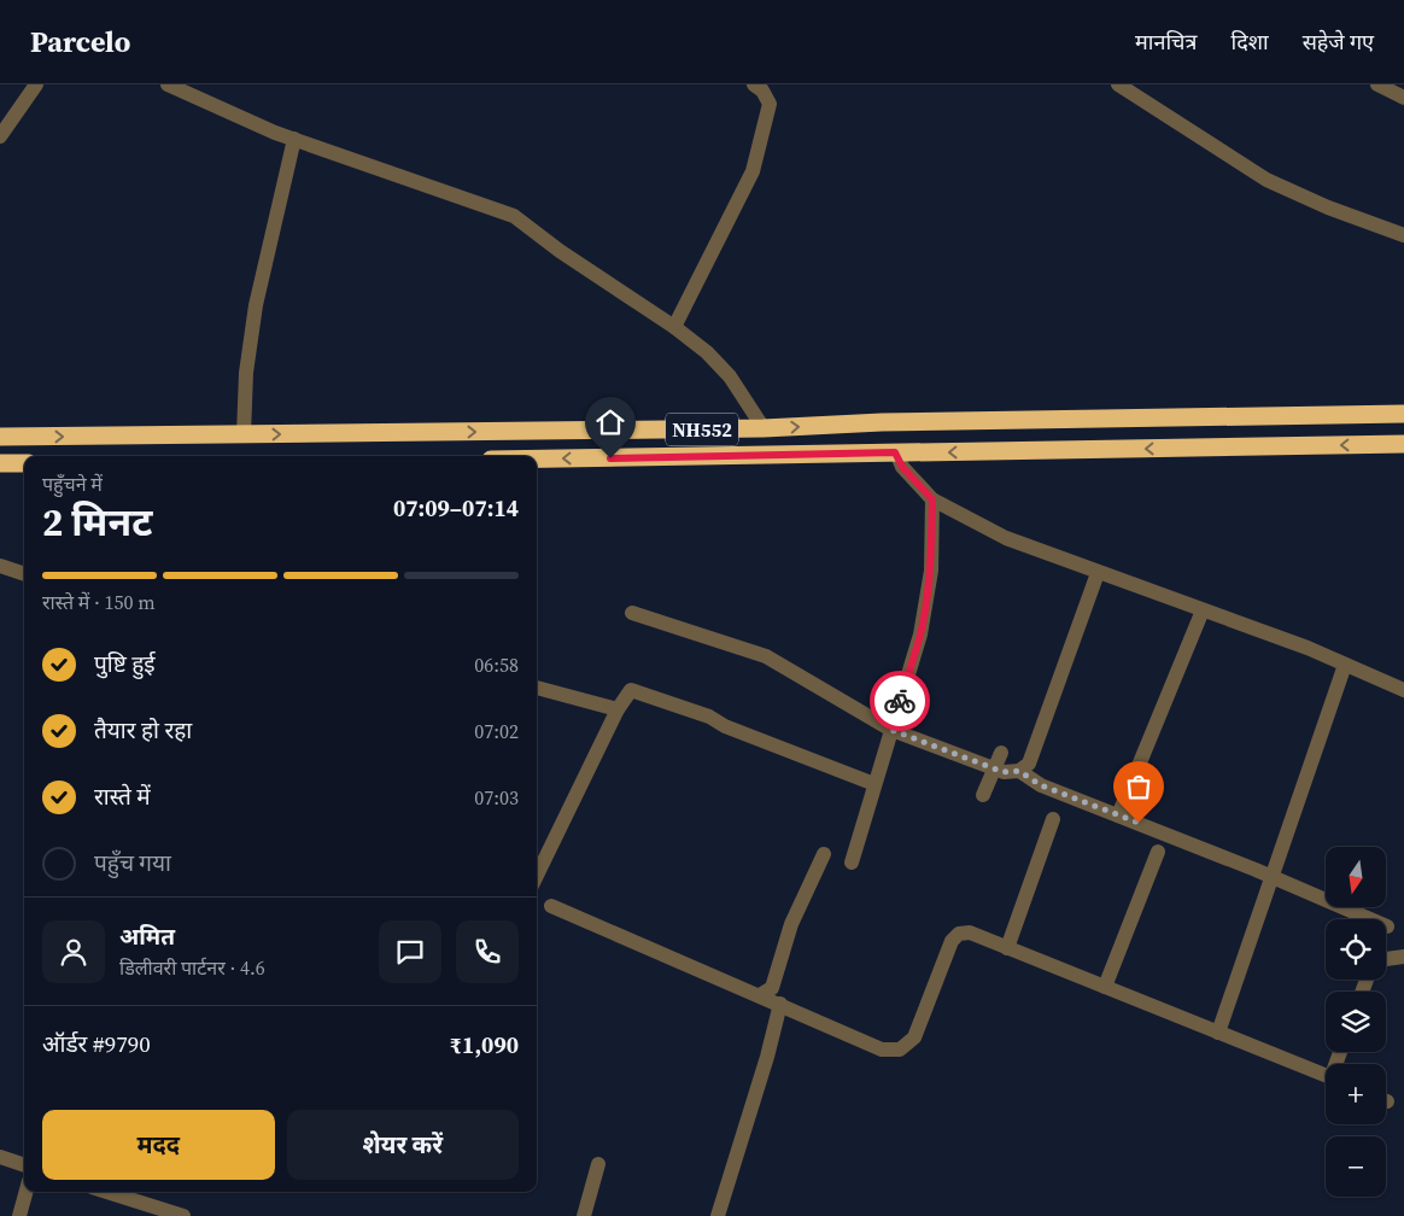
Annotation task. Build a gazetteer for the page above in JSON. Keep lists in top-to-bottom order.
{
  "streets": {
    "highway": ["NH552"]
  },
  "north": "bottom",
  "page": {
    "header": "Parcelo",
    "nav": ["मानचित्र", "दिशा", "सहेजे गए"],
    "heading": ["2 मिनट", "पहुँचने में", "07:09–07:14"],
    "panel": [
      "अमित",
      "डिलीवरी पार्टनर · 4.6",
      "ऑर्डर #9790",
      "₹1,090"
    ],
    "bar": "रास्ते में · 150 m",
    "list": [
      ["पुष्टि हुई", "06:58"],
      ["तैयार हो रहा", "07:02"],
      ["रास्ते में", "07:03"],
      "पहुँच गया"
    ],
    "map_buttons": ["+", "−"],
    "buttons": ["मदद", "शेयर करें"]
  }
}
